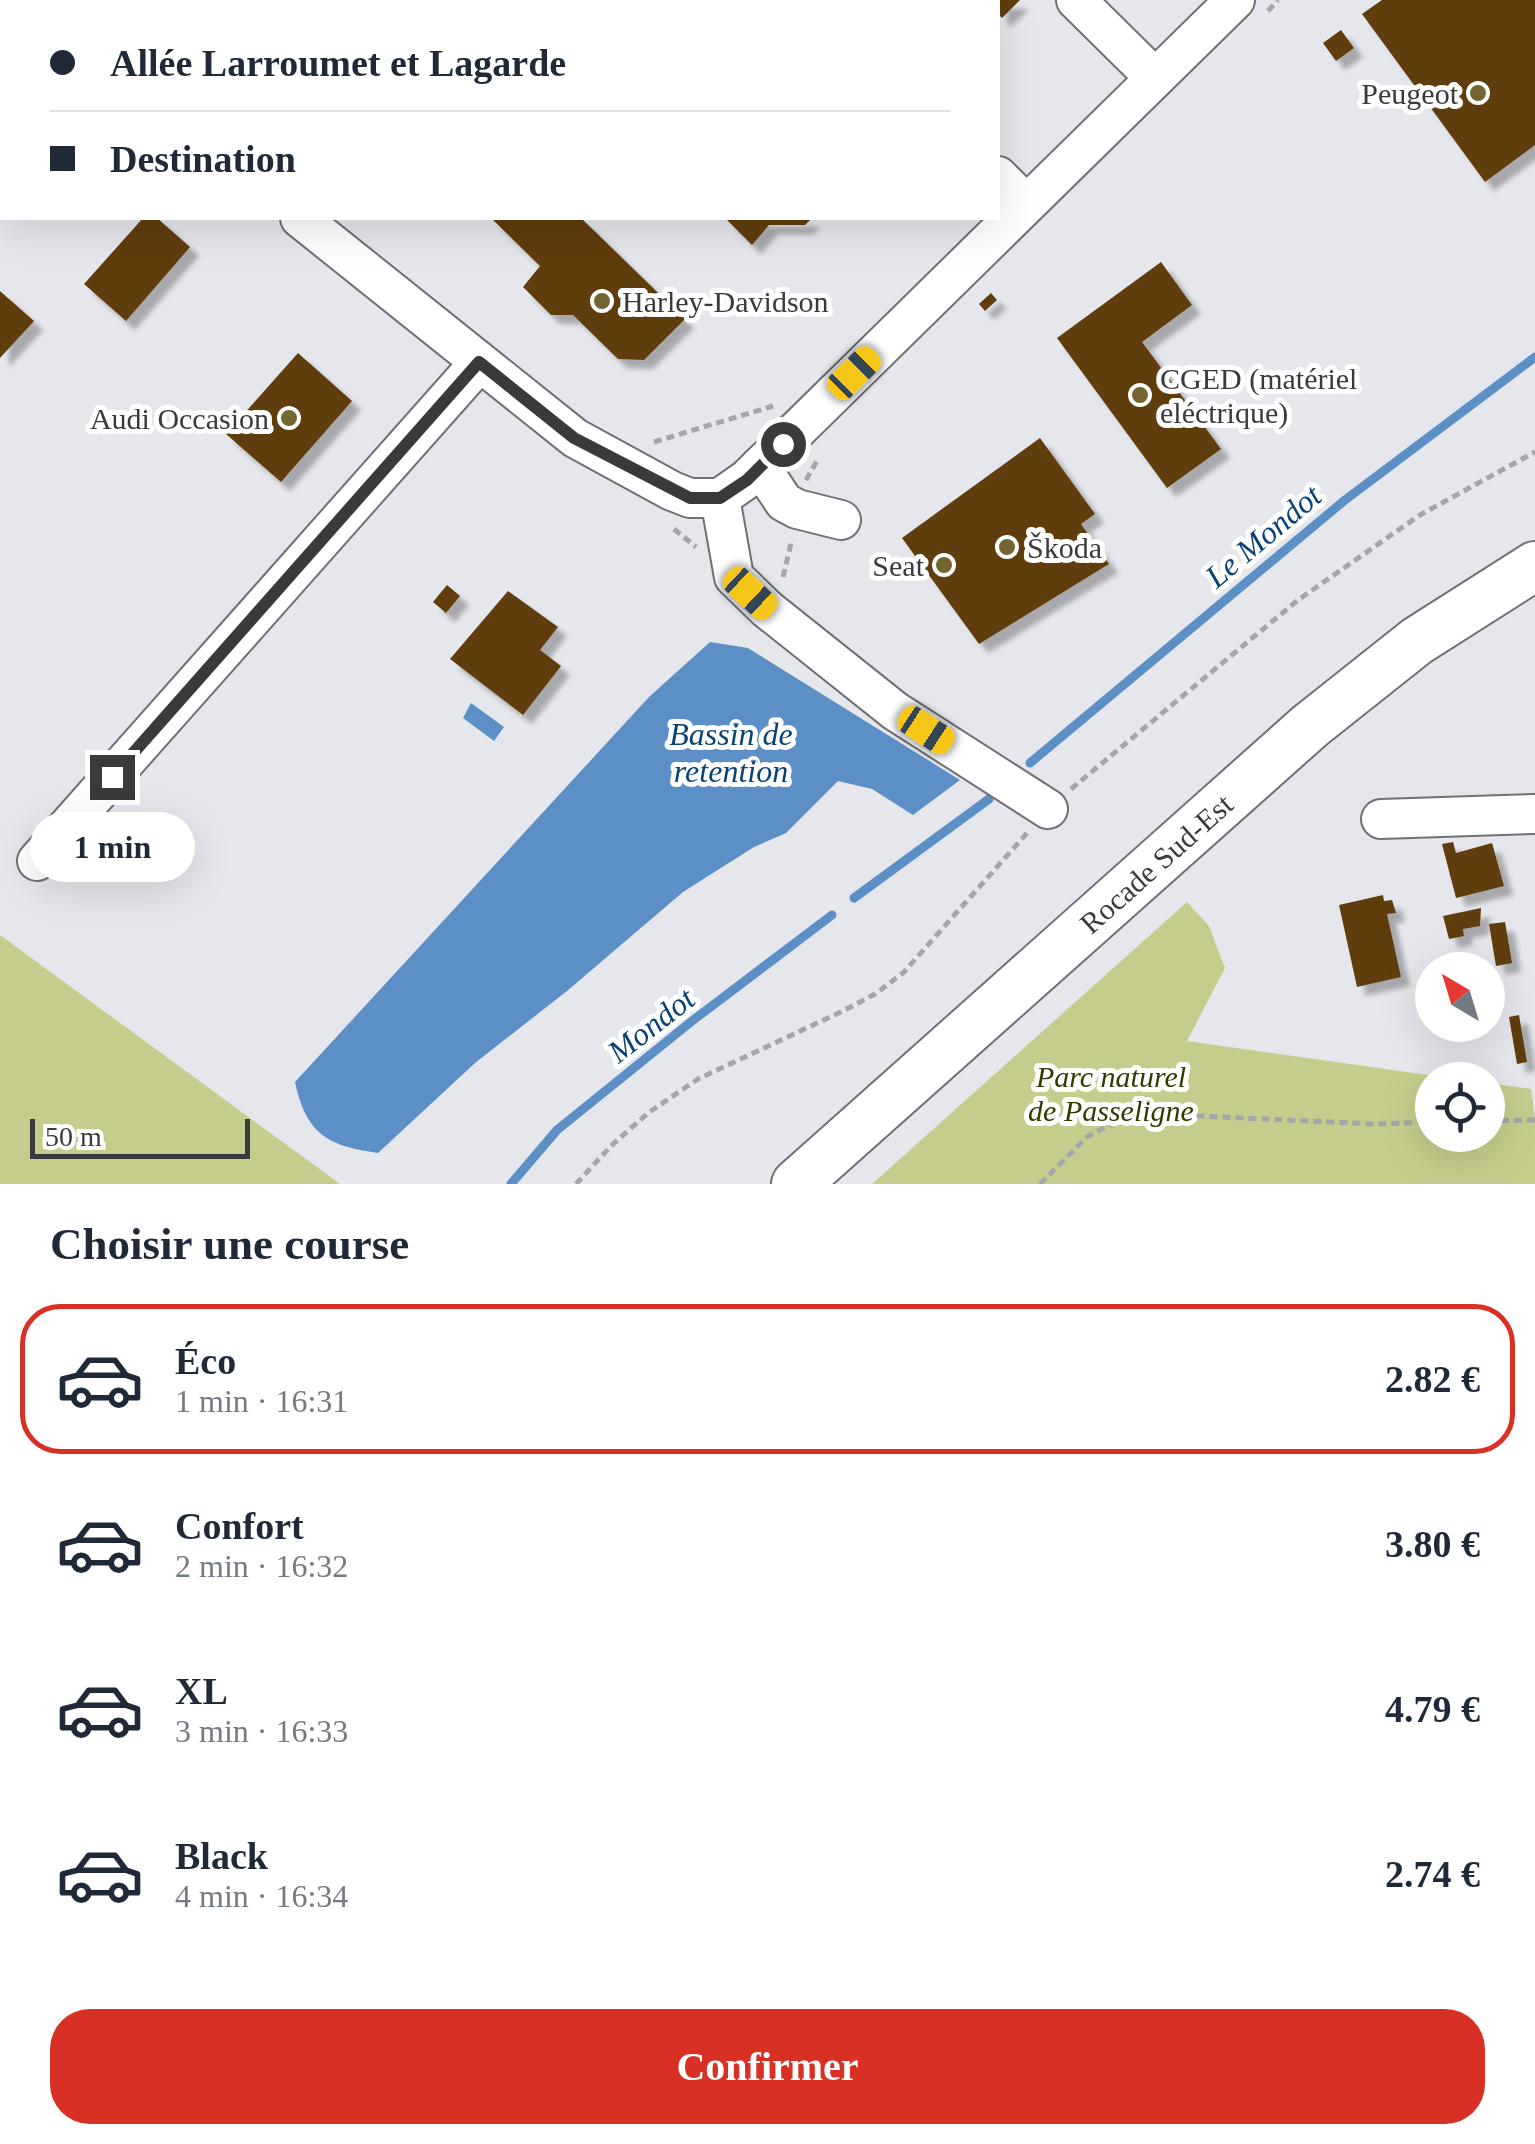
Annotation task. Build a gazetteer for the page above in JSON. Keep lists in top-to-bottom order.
{
  "streets": {
    "main road": ["Rocade Sud-Est"]
  },
  "water": ["Le Mondot", "Bassin de retention", "Mondot"],
  "parks": ["Parc naturel de Passeligne"],
  "places": [
    "Peugeot",
    "Harley-Davidson",
    "CGED (matériel eléctrique)",
    "Audi Occasion",
    "Škoda",
    "Seat"
  ],
  "scale_bar": "50 m",
  "north": "top left",
  "page": {
    "banner": ["Allée Larroumet et Lagarde", "Destination"],
    "bubble": "1 min",
    "scale": "50 m",
    "heading": "Choisir une course",
    "list": [
      {
        "name": "Éco",
        "note": "1 min · 16:31",
        "value": "2.82 €"
      },
      {
        "name": "Confort",
        "note": "2 min · 16:32",
        "value": "3.80 €"
      },
      {
        "name": "XL",
        "note": "3 min · 16:33",
        "value": "4.79 €"
      },
      {
        "name": "Black",
        "note": "4 min · 16:34",
        "value": "2.74 €"
      }
    ],
    "buttons": "Confirmer"
  }
}
